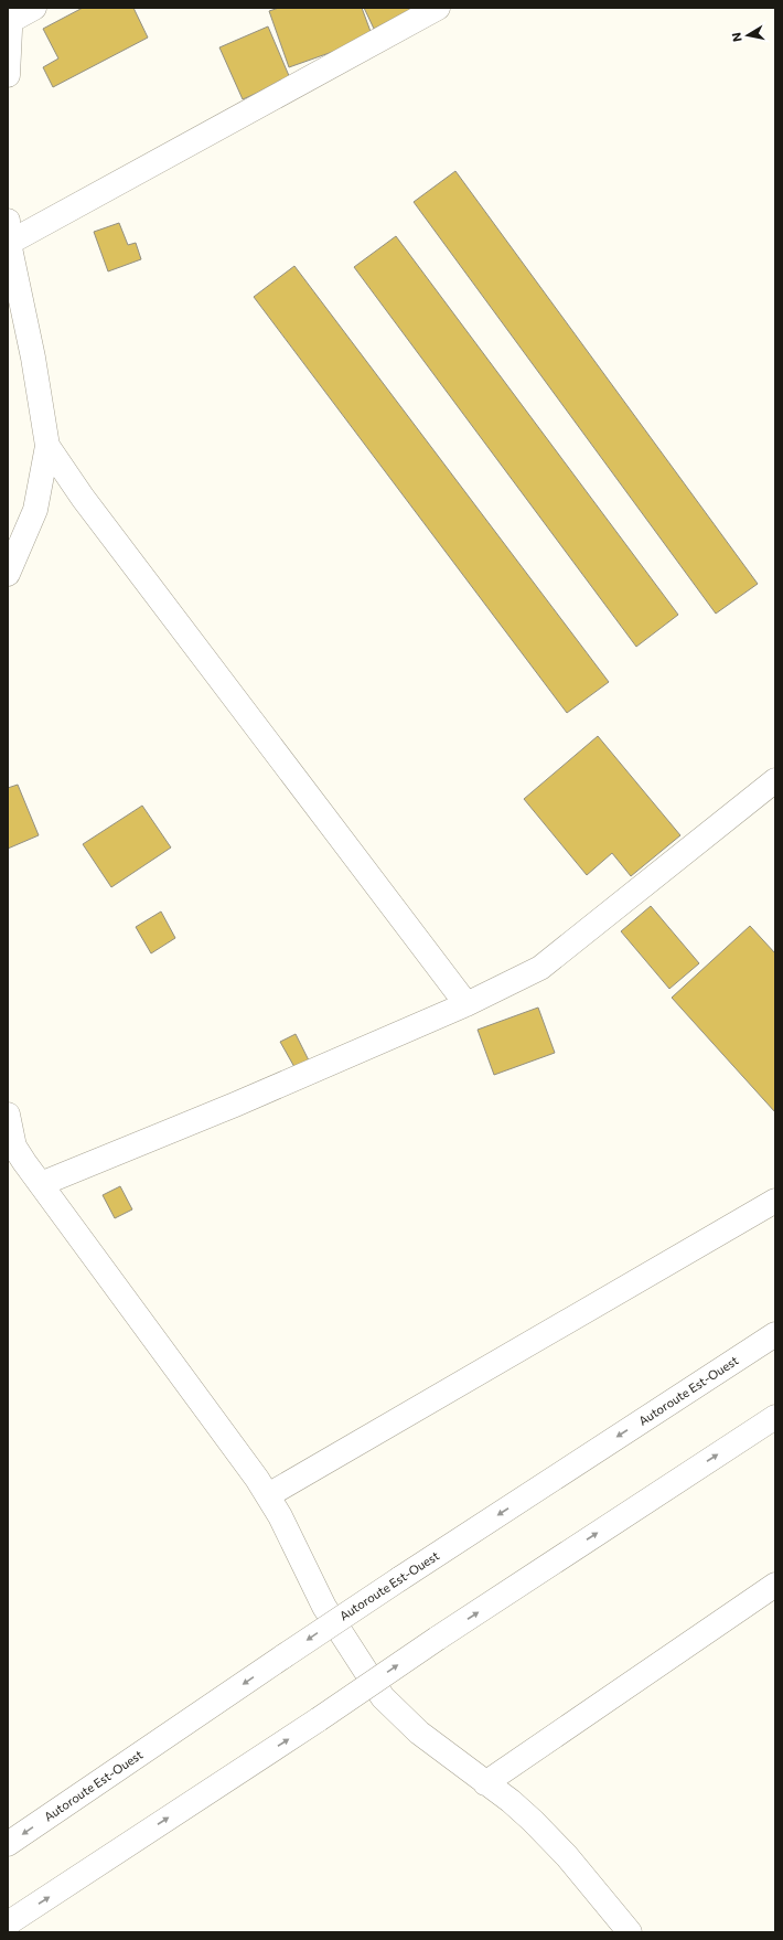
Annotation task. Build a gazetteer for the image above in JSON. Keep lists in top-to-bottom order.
{
  "streets": {
    "main road": ["Autoroute Est-Ouest"]
  },
  "north": "left"
}
